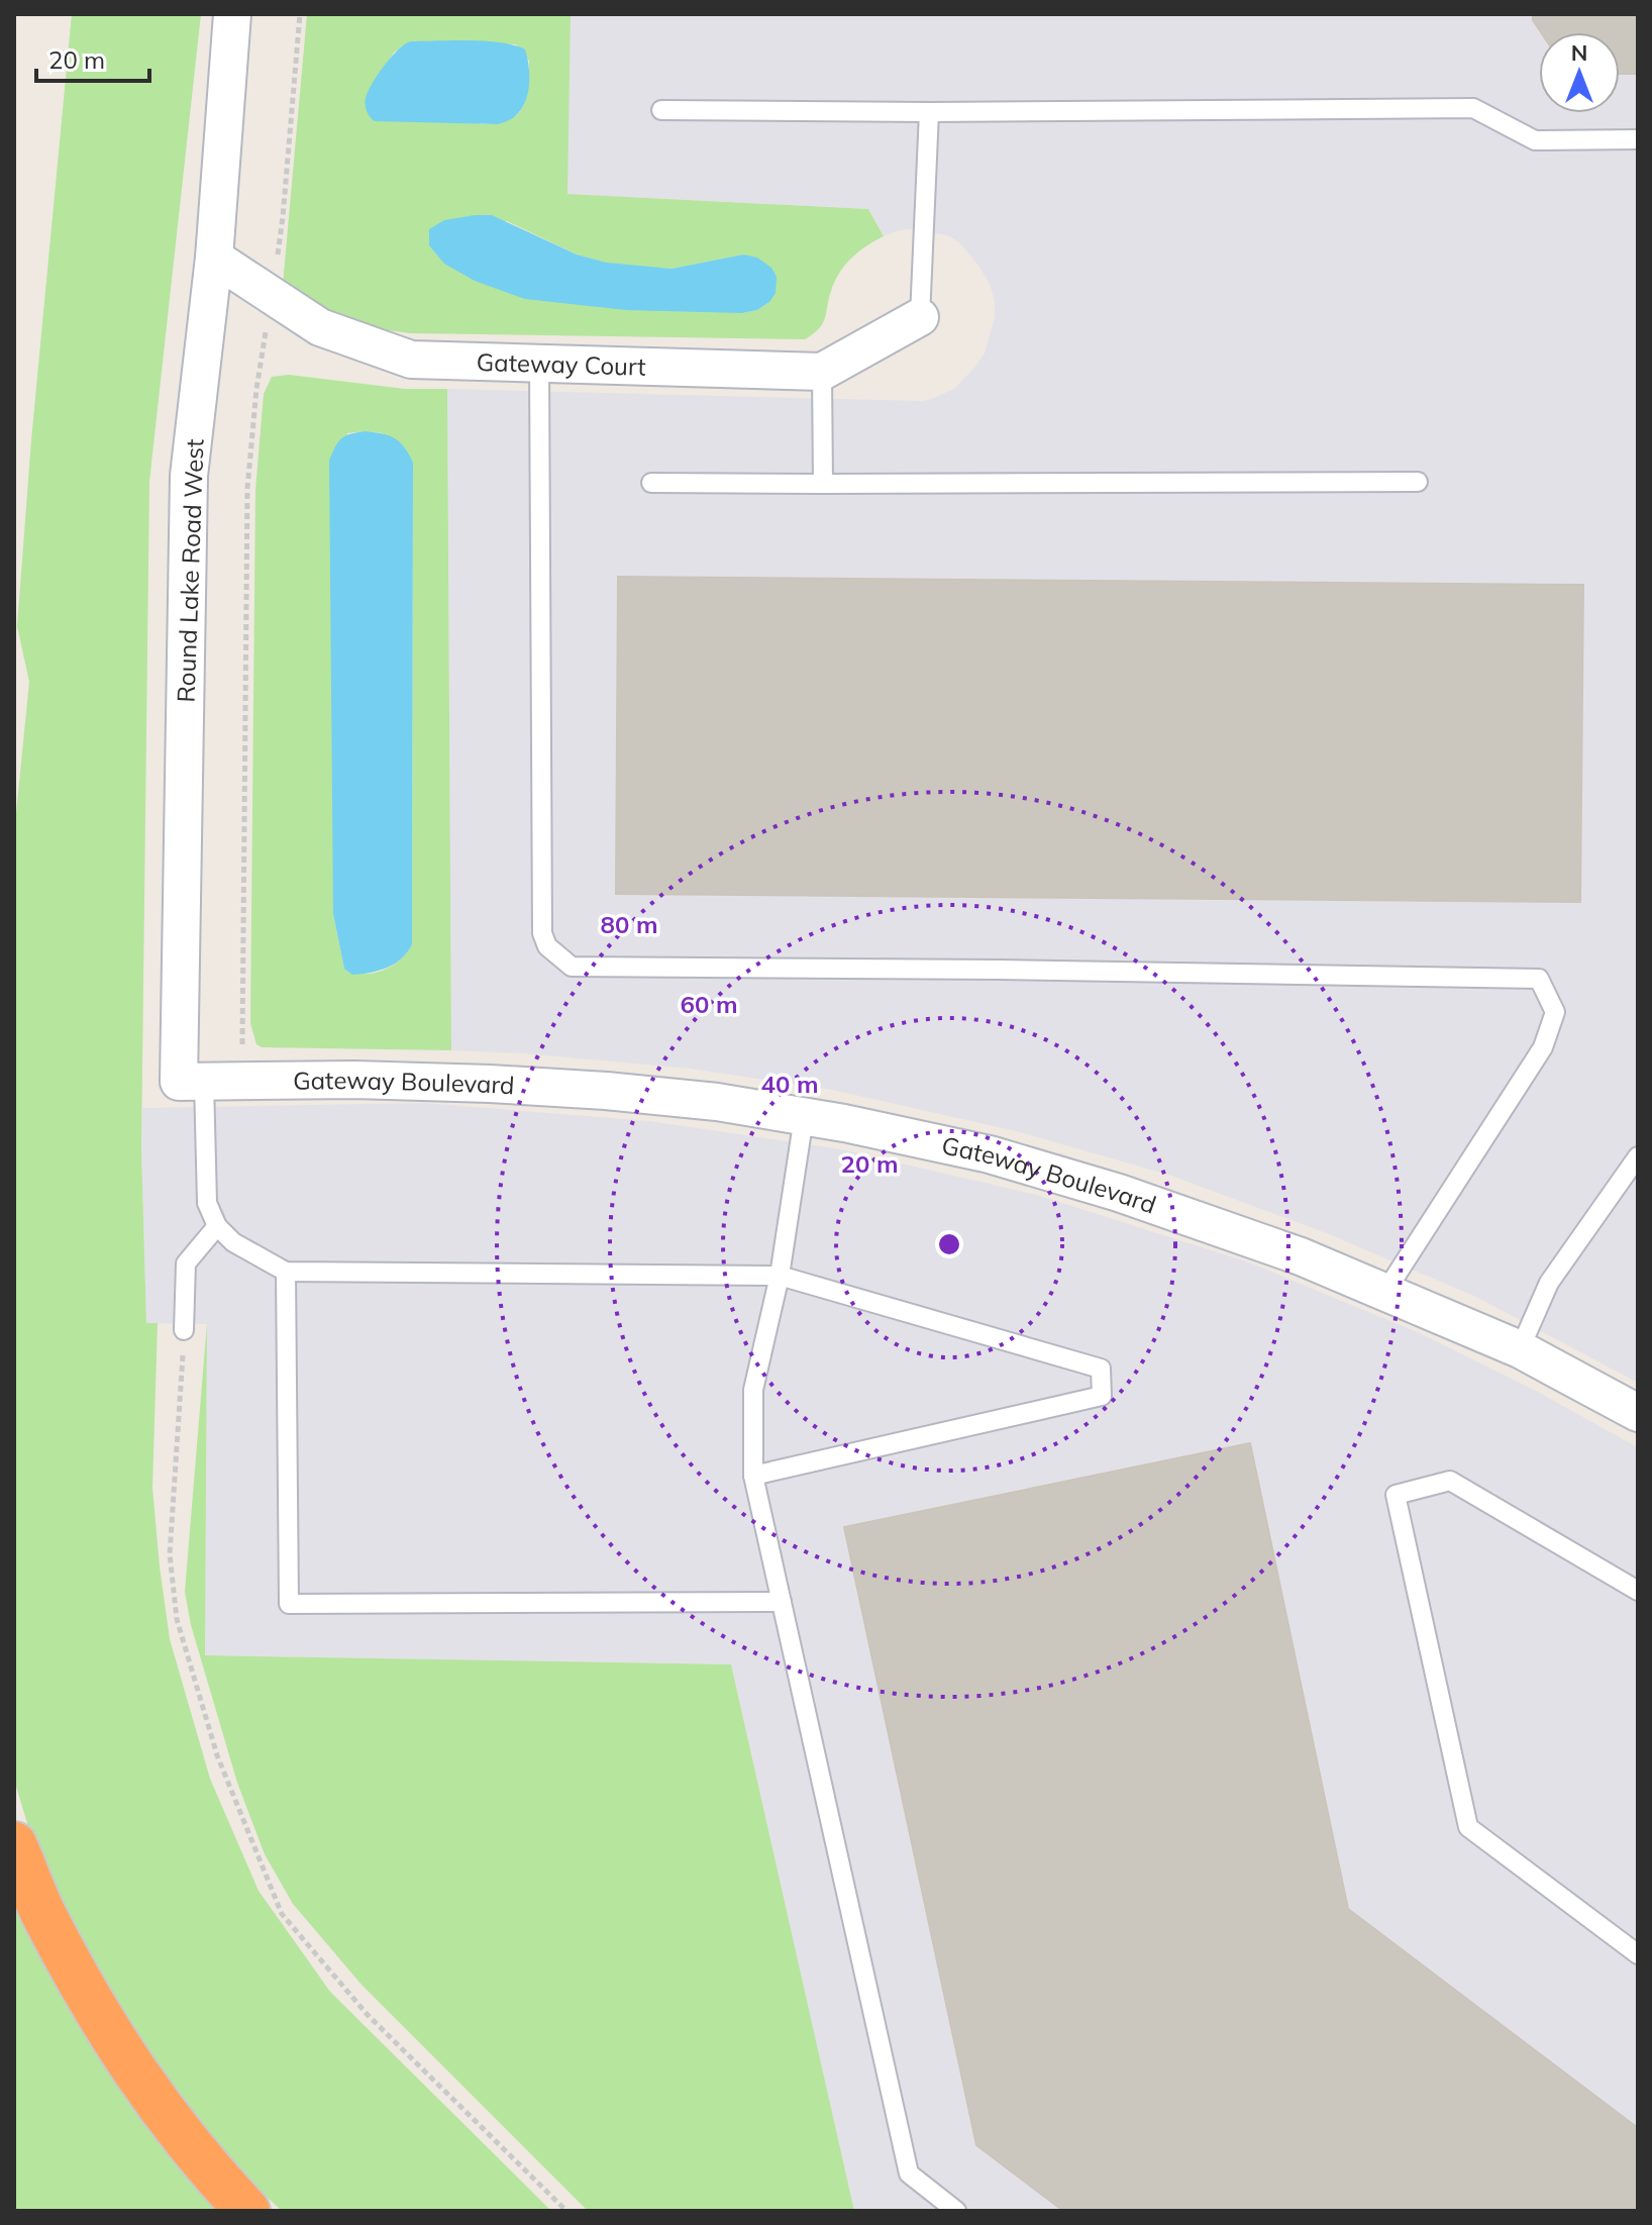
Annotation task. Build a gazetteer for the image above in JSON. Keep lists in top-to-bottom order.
{
  "streets": {
    "street": ["Gateway Court", "Round Lake Road West", "Gateway Boulevard"]
  },
  "crossings": [
    ["Gateway Court", "Round Lake Road West"],
    ["Round Lake Road West", "Gateway Boulevard"]
  ],
  "scale_bar": "20 m",
  "north": "top",
  "rings": [
    "80 m",
    "60 m",
    "40 m",
    "20 m"
  ]
}
